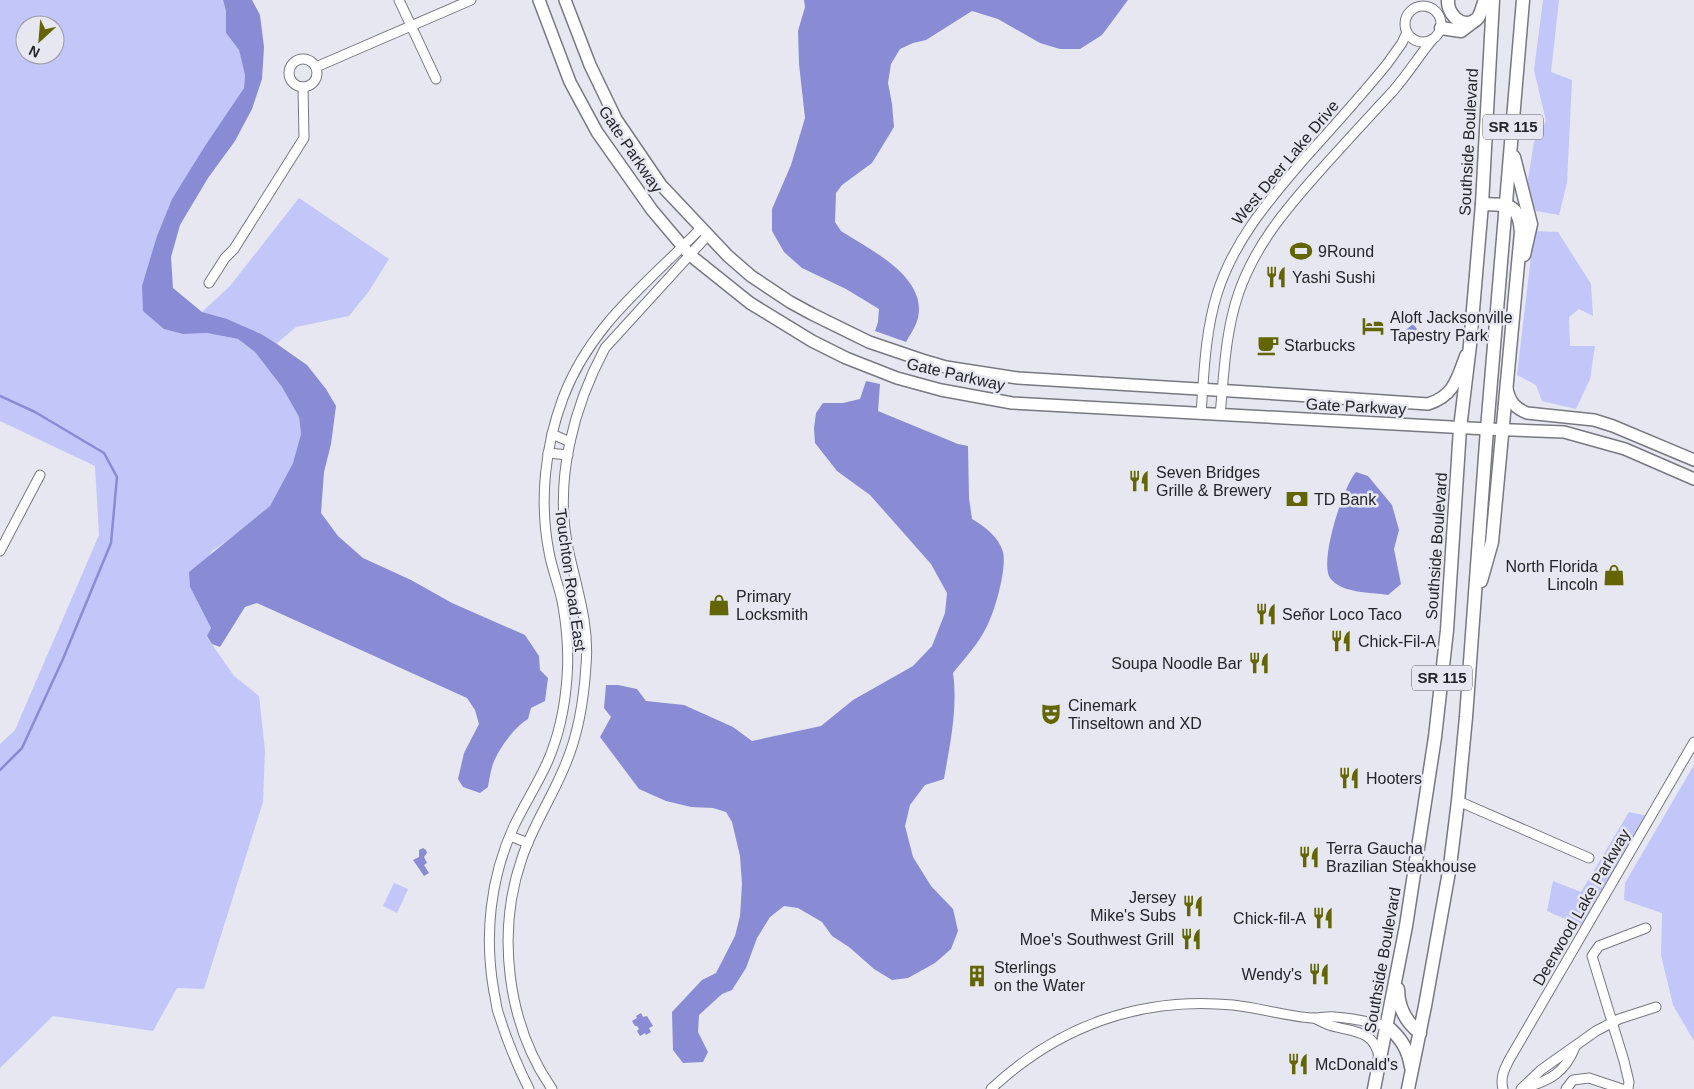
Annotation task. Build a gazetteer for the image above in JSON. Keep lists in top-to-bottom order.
{
  "streets": {
    "highway": ["SR 115", "Southside Boulevard"],
    "main road": ["Gate Parkway"],
    "street": ["West Deer Lake Drive", "Touchton Road East", "Deerwood Lake Parkway"]
  },
  "crossings": [
    ["SR 115", "Gate Parkway"],
    ["Southside Boulevard", "Gate Parkway"],
    ["Gate Parkway", "West Deer Lake Drive"],
    ["Gate Parkway", "Touchton Road East"]
  ],
  "places": {
    "sports": ["9Round"],
    "restaurant": [
      "Yashi Sushi",
      "Seven Bridges Grille & Brewery",
      "Señor Loco Taco",
      "Chick-Fil-A",
      "Soupa Noodle Bar",
      "Hooters",
      "Terra Gaucha Brazilian Steakhouse",
      "Jersey Mike's Subs",
      "Chick-fil-A",
      "Moe's Southwest Grill",
      "Wendy's",
      "McDonald's"
    ],
    "hotel": ["Aloft Jacksonville Tapestry Park"],
    "cafe": ["Starbucks"],
    "bank": ["TD Bank"],
    "shop": ["North Florida Lincoln", "Primary Locksmith"],
    "theatre": ["Cinemark Tinseltown and XD"],
    "building": ["Sterlings on the Water"]
  },
  "north": "bottom left"
}
